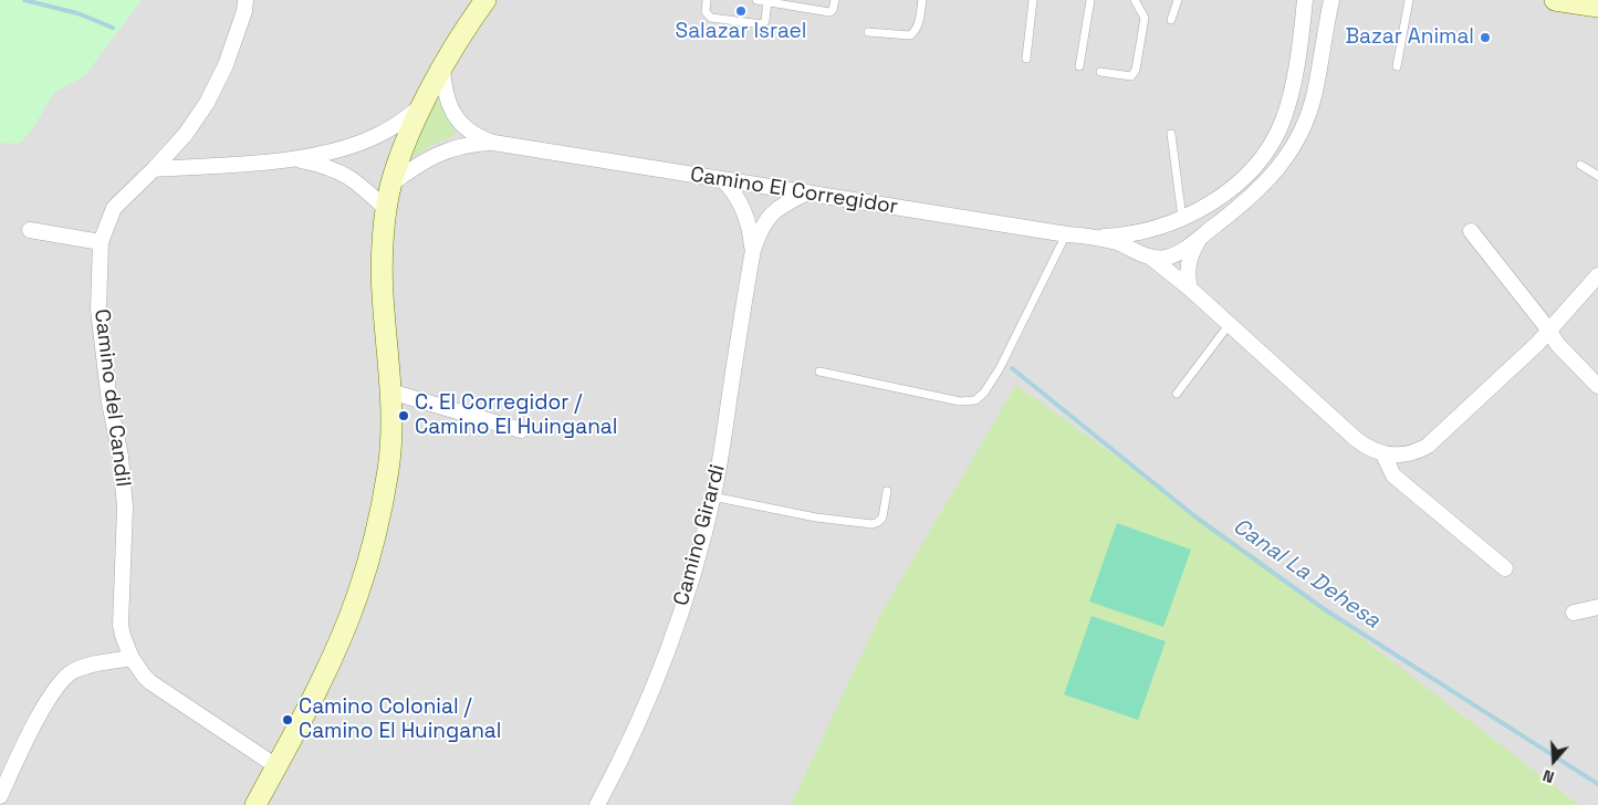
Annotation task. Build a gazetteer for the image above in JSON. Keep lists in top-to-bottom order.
{
  "streets": {
    "street": ["Camino El Corregidor", "Camino del Candil", "Camino Girardi"]
  },
  "crossings": [
    ["Camino El Corregidor", "Camino Girardi"]
  ],
  "water": ["Canal La Dehesa"],
  "places": [
    "Salazar Israel",
    "Bazar Animal",
    "C. El Corregidor / Camino El Huinganal",
    "Camino Colonial / Camino El Huinganal"
  ],
  "north": "bottom"
}
